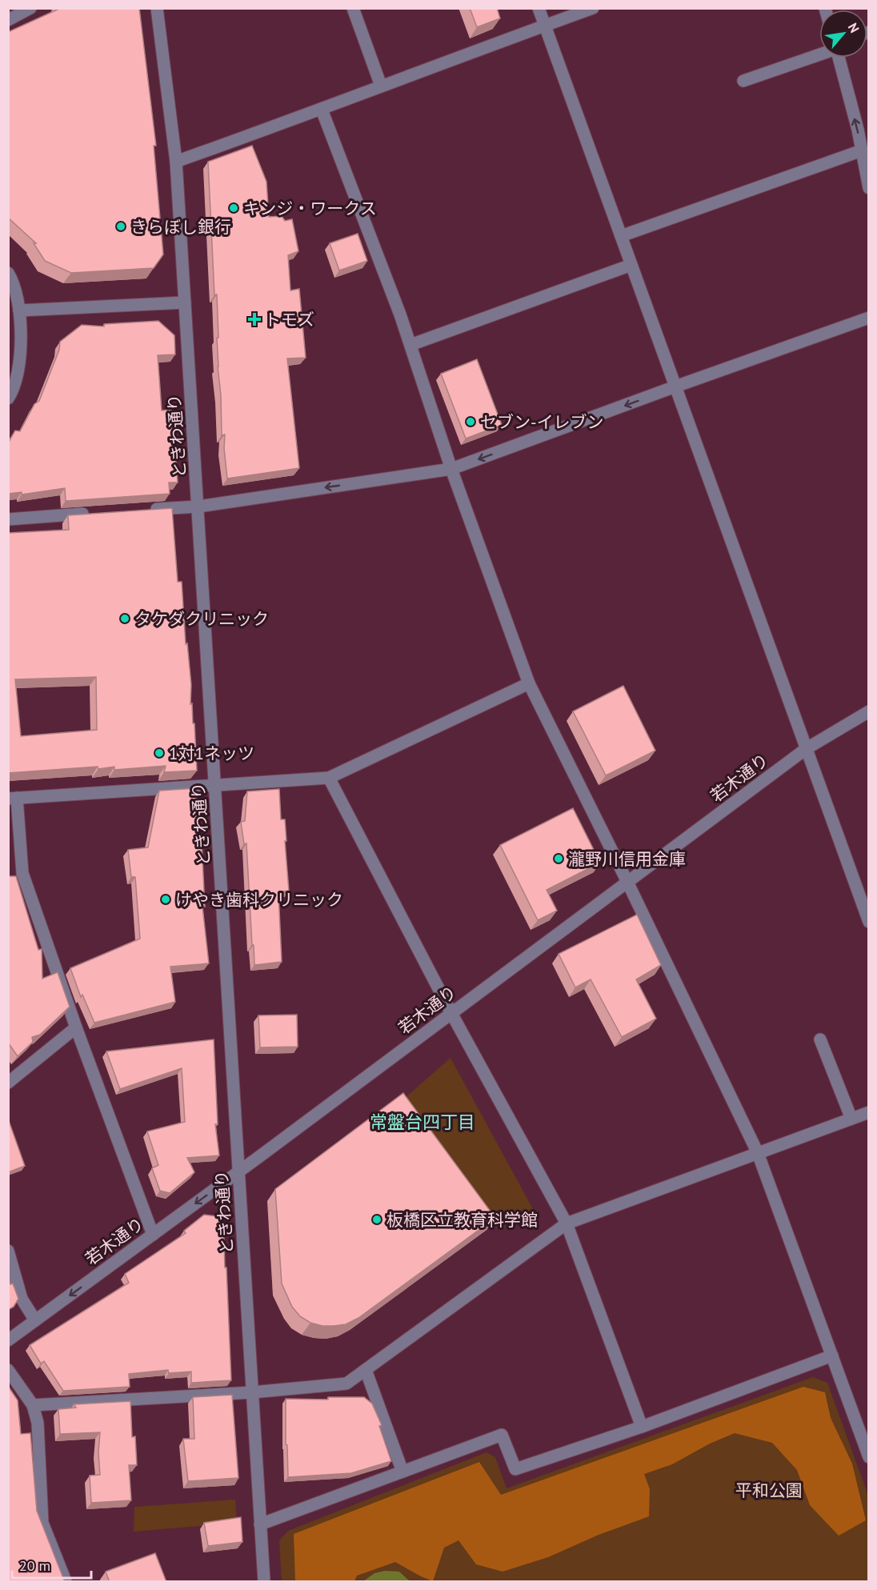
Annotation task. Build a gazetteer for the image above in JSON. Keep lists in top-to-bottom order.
{
  "streets": {
    "street": ["ときわ通り", "若木通り"]
  },
  "crossings": [
    ["ときわ通り", "若木通り"]
  ],
  "districts": ["常盤台四丁目"],
  "parks": ["平和公園"],
  "places": {
    "other": [
      "キンジ・ワークス",
      "きらぼし銀行",
      "セブン-イレブン",
      "タケダクリニック",
      "1対1ネッツ",
      "瀧野川信用金庫",
      "けやき歯科クリニック",
      "板橋区立教育科学館"
    ],
    "health": ["トモズ"]
  },
  "scale_bar": "20 m",
  "north": "top right"
}
